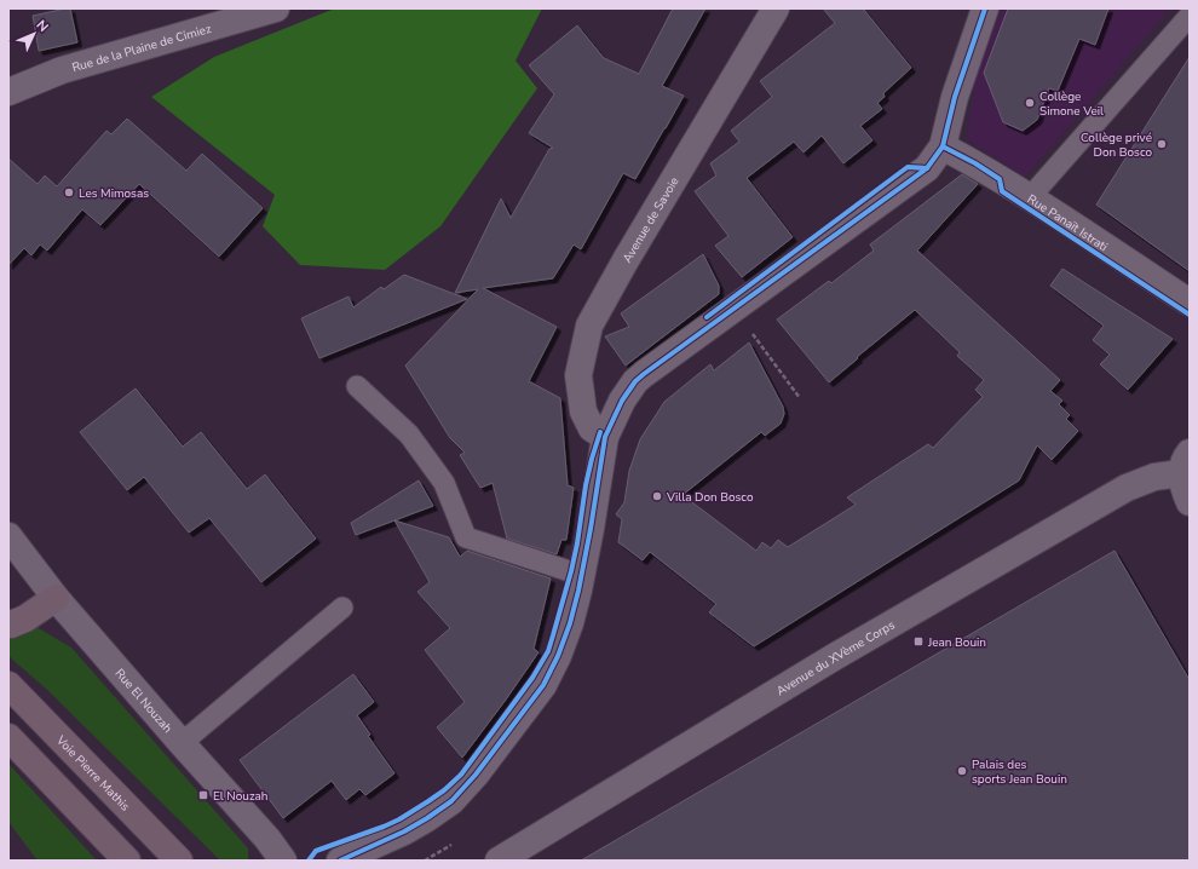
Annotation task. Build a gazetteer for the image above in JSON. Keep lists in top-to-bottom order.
{
  "streets": {
    "highway": ["Voie Pierre Mathis"],
    "street": [
      "Rue de la Plaine de Cimiez",
      "Avenue de Savoie",
      "Rue Panaït Istrati",
      "Avenue du XVème Corps",
      "Rue El Nouzah"
    ]
  },
  "places": {
    "other": [
      "Collège Simone Veil",
      "Collège privé Don Bosco",
      "Les Mimosas",
      "Villa Don Bosco",
      "Palais des sports Jean Bouin"
    ],
    "transit": ["Jean Bouin", "El Nouzah"]
  },
  "north": "top right"
}
